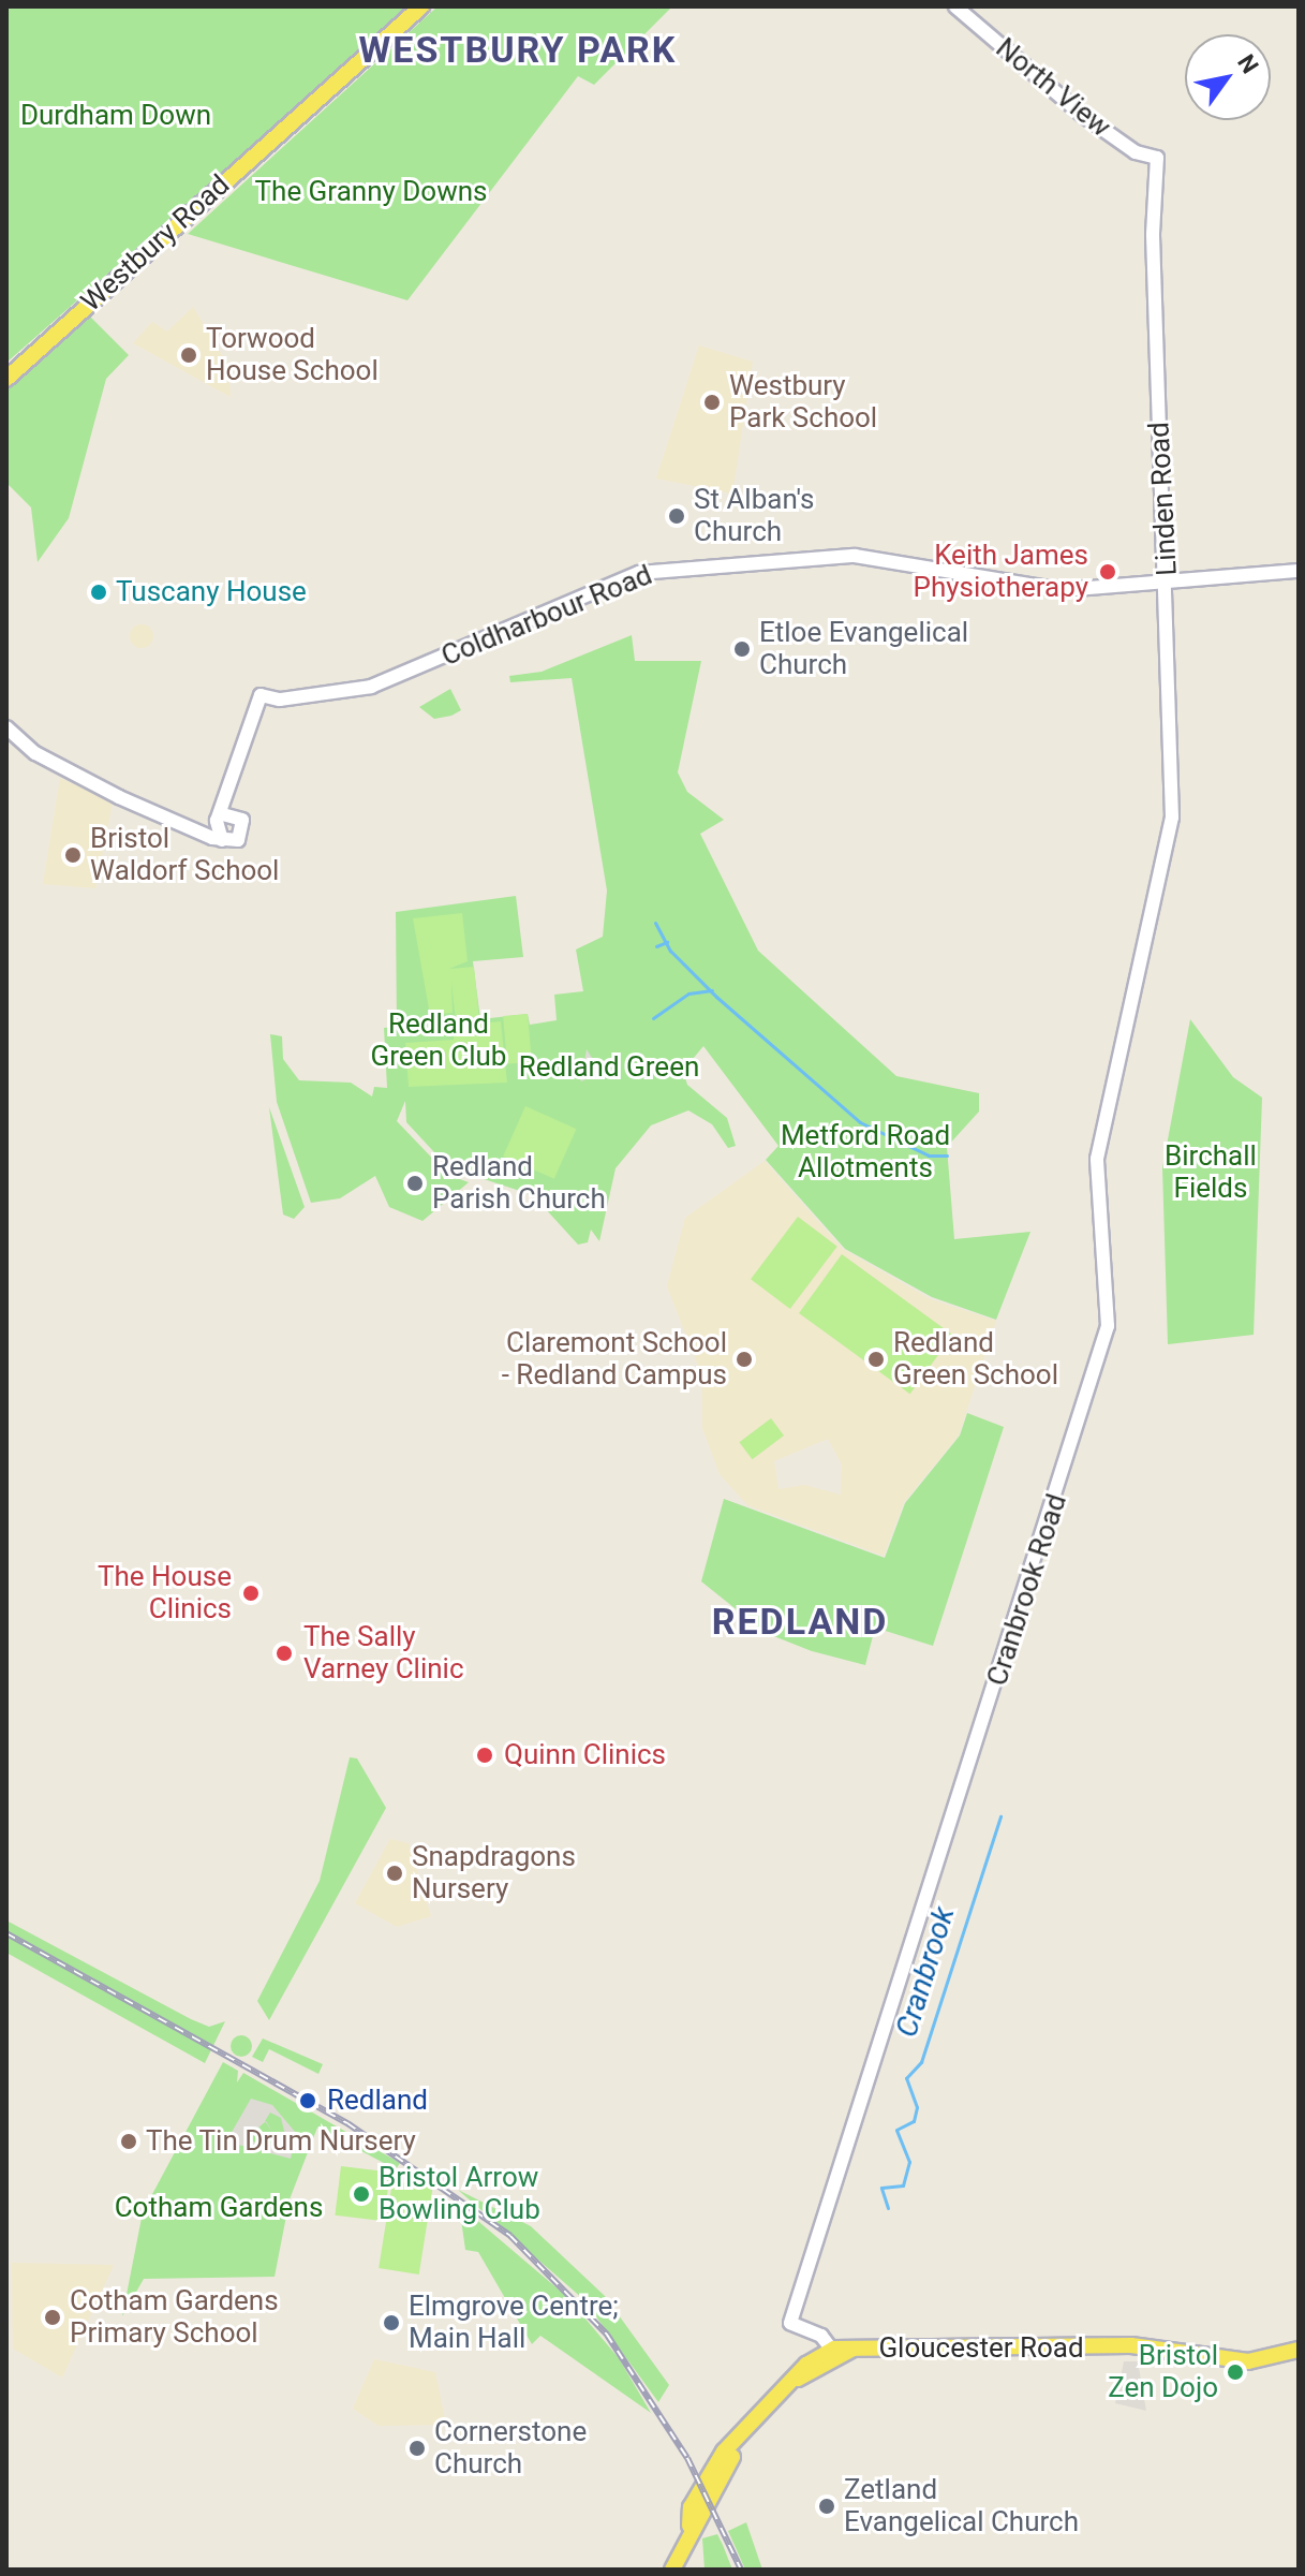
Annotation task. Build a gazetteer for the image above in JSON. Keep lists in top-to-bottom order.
{
  "streets": {
    "main road": [
      "North View",
      "Westbury Road",
      "Linden Road",
      "Coldharbour Road",
      "Cranbrook Road",
      "Gloucester Road"
    ]
  },
  "crossings": [
    ["North View", "Linden Road"],
    ["Linden Road", "Coldharbour Road"],
    ["Linden Road", "Cranbrook Road"],
    ["Cranbrook Road", "Gloucester Road"]
  ],
  "districts": ["WESTBURY PARK", "REDLAND"],
  "water": ["Cranbrook"],
  "parks": [
    "Durdham Down",
    "The Granny Downs",
    "Redland Green Club",
    "Redland Green",
    "Metford Road Allotments",
    "Birchall Fields",
    "Cotham Gardens"
  ],
  "places": [
    "Torwood House School",
    "Westbury Park School",
    "St Alban's Church",
    "Keith James Physiotherapy",
    "Tuscany House",
    "Etloe Evangelical Church",
    "Bristol Waldorf School",
    "Redland Parish Church",
    "Claremont School - Redland Campus",
    "Redland Green School",
    "The House Clinics",
    "The Sally Varney Clinic",
    "Quinn Clinics",
    "Snapdragons Nursery",
    "Redland",
    "The Tin Drum Nursery",
    "Bristol Arrow Bowling Club",
    "Cotham Gardens Primary School",
    "Elmgrove Centre; Main Hall",
    "Bristol Zen Dojo",
    "Cornerstone Church",
    "Zetland Evangelical Church"
  ],
  "north": "top right"
}
